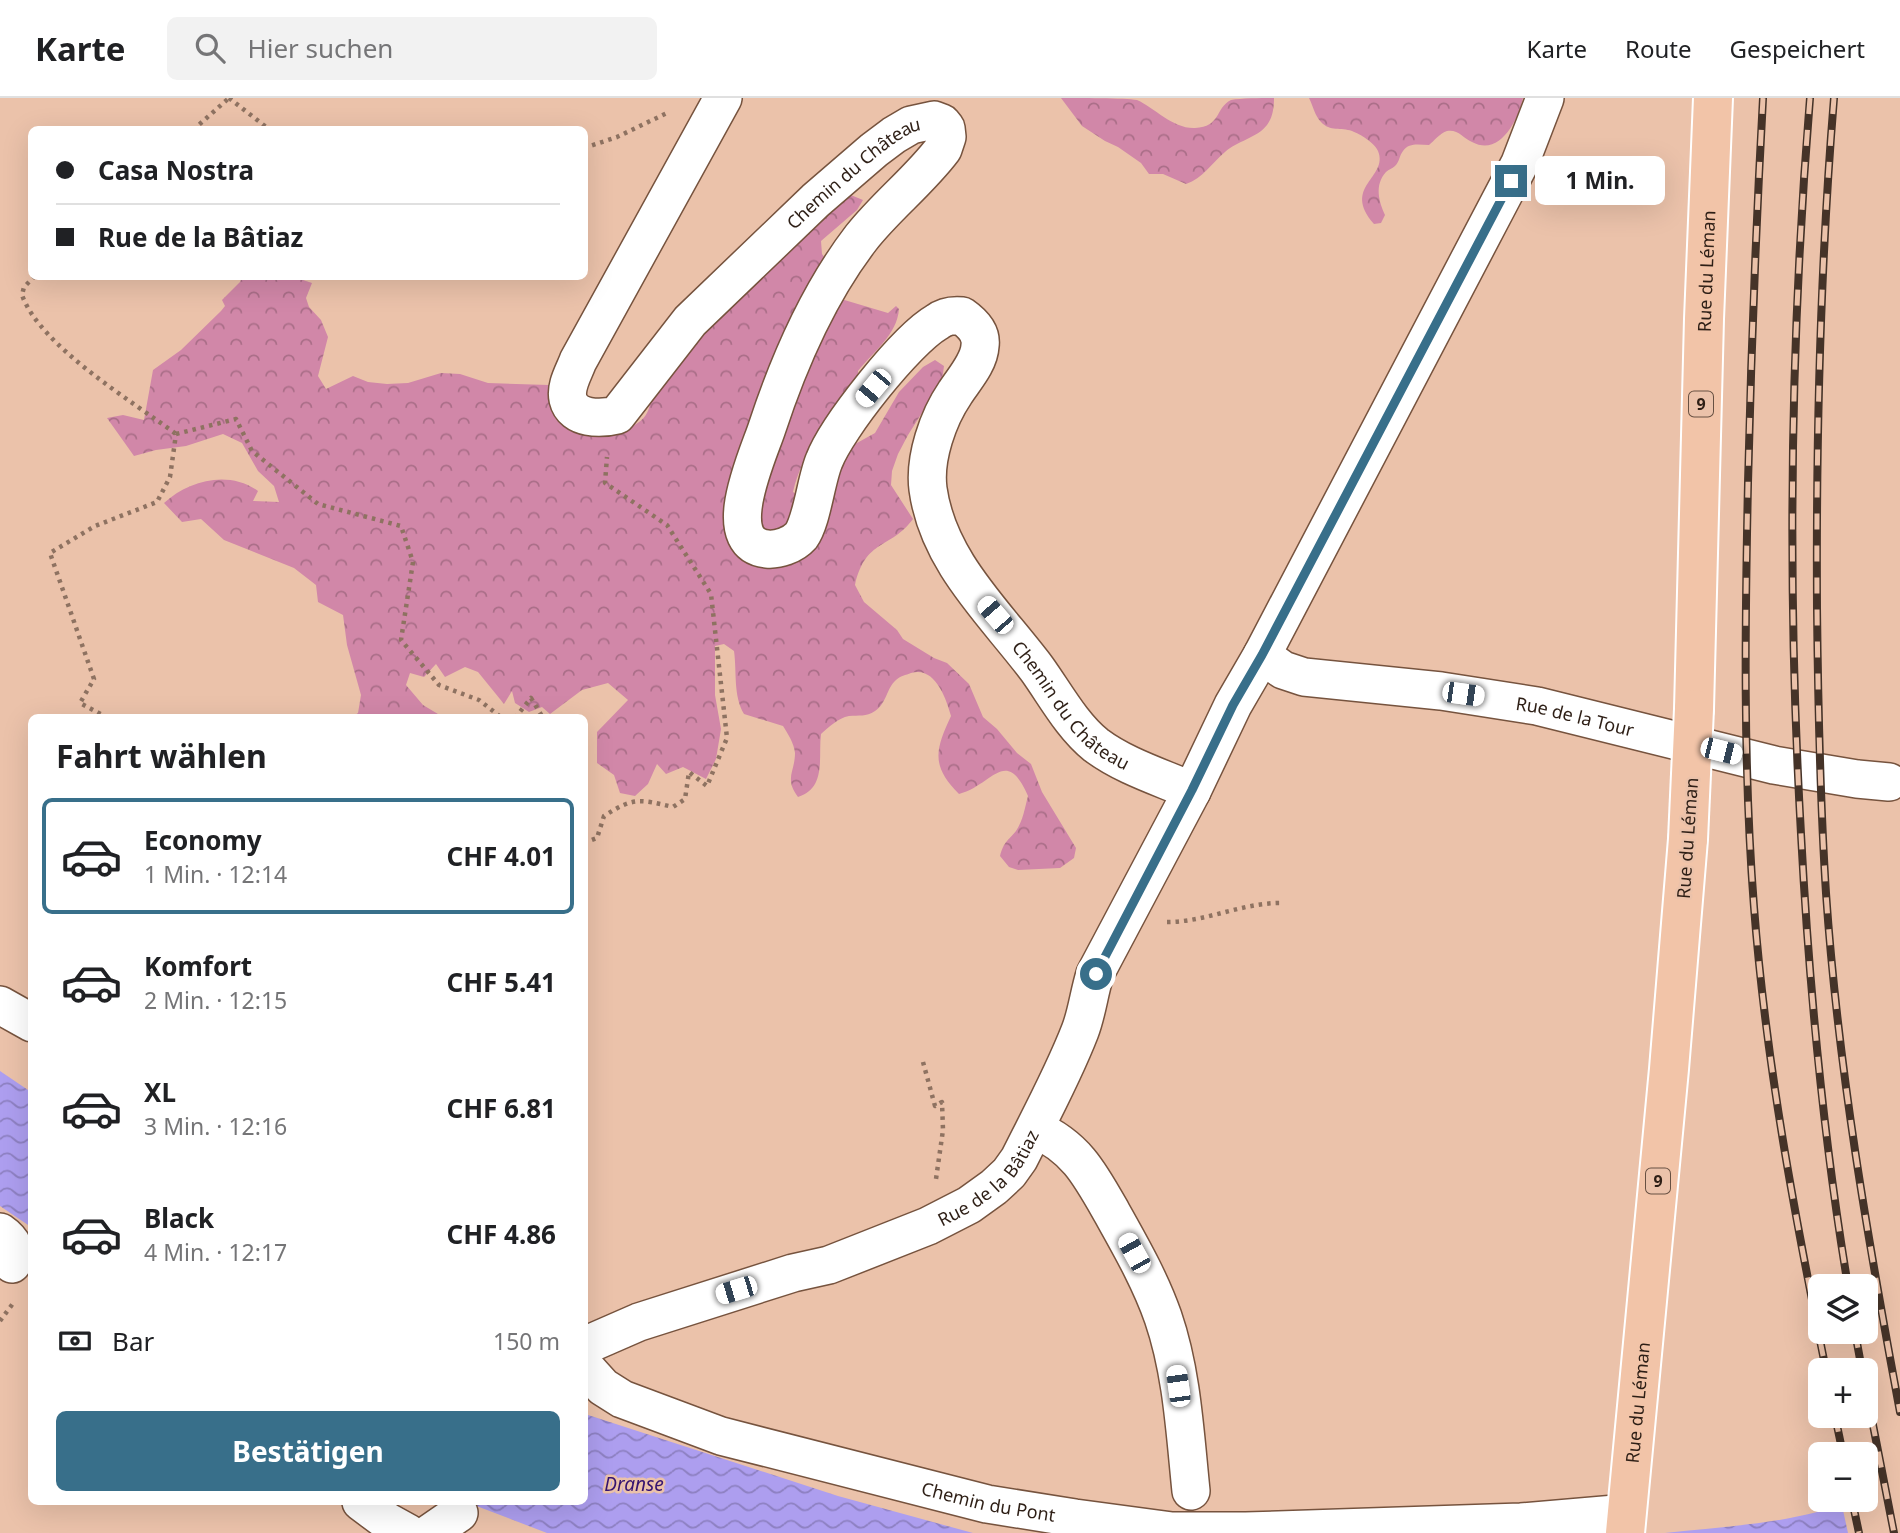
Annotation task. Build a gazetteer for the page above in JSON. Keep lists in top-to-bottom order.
{
  "streets": {
    "main road": ["Rue du Léman", "9"],
    "street": [
      "Chemin du Château",
      "Rue de la Tour",
      "Rue de la Bâtiaz",
      "Chemin du Pont"
    ]
  },
  "crossings": [
    ["Chemin du Château", "Rue de la Bâtiaz"],
    ["Rue du Léman", "Chemin du Pont"],
    ["Rue de la Tour", "Rue de la Bâtiaz"]
  ],
  "water": ["Dranse"],
  "page": {
    "header": "Karte",
    "search": "Hier suchen",
    "nav": ["Karte", "Route", "Gespeichert"],
    "banner": ["Casa Nostra", "Rue de la Bâtiaz"],
    "bubble": "1 Min.",
    "heading": "Fahrt wählen",
    "list": [
      {
        "name": "Economy",
        "note": "1 Min. · 12:14",
        "value": "CHF 4.01"
      },
      {
        "name": "Komfort",
        "note": "2 Min. · 12:15",
        "value": "CHF 5.41"
      },
      {
        "name": "XL",
        "note": "3 Min. · 12:16",
        "value": "CHF 6.81"
      },
      {
        "name": "Black",
        "note": "4 Min. · 12:17",
        "value": "CHF 4.86"
      }
    ],
    "map_buttons": ["+", "−"],
    "pay": ["Bar", "150 m"],
    "buttons": "Bestätigen"
  }
}
